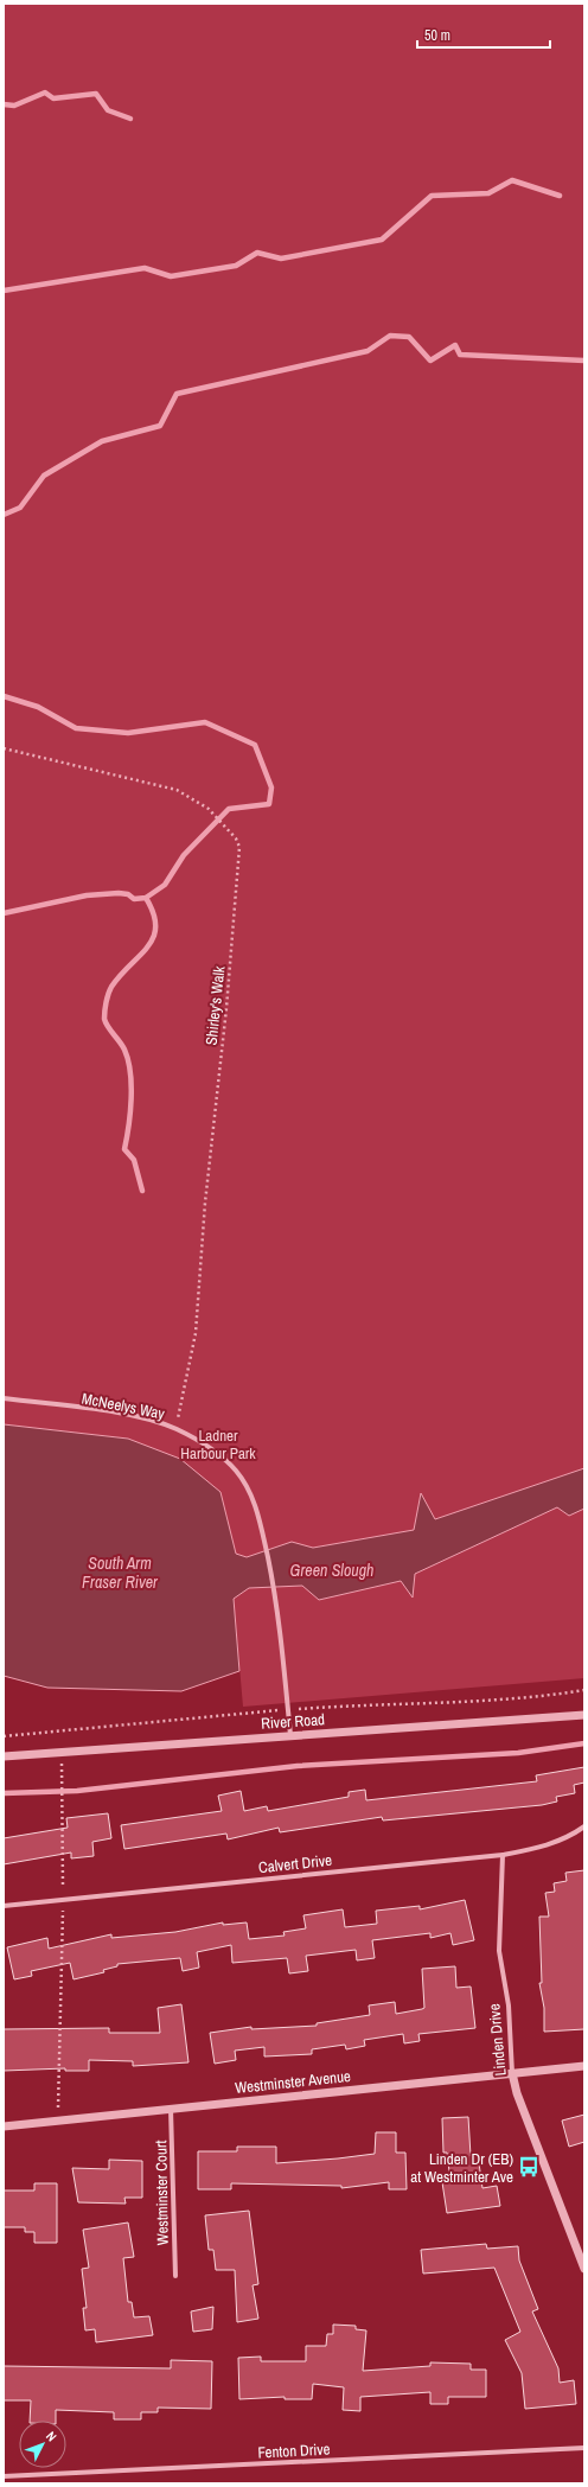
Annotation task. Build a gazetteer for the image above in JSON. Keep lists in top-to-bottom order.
{
  "streets": {
    "street": [
      "McNeelys Way",
      "River Road",
      "Calvert Drive",
      "Linden Drive",
      "Westminster Avenue",
      "Westminster Court",
      "Fenton Drive"
    ],
    "path": ["Shirley's Walk"]
  },
  "crossings": [
    ["Shirley's Walk", "McNeelys Way"],
    ["McNeelys Way", "River Road"],
    ["Calvert Drive", "Linden Drive"],
    ["Linden Drive", "Westminster Avenue"],
    ["Westminster Avenue", "Westminster Court"]
  ],
  "water": ["South Arm Fraser River", "Green Slough"],
  "parks": ["Ladner Harbour Park"],
  "places": {
    "bus stop": ["Linden Dr (EB) at Westminter Ave"]
  },
  "scale_bar": "50 m",
  "north": "top right"
}
